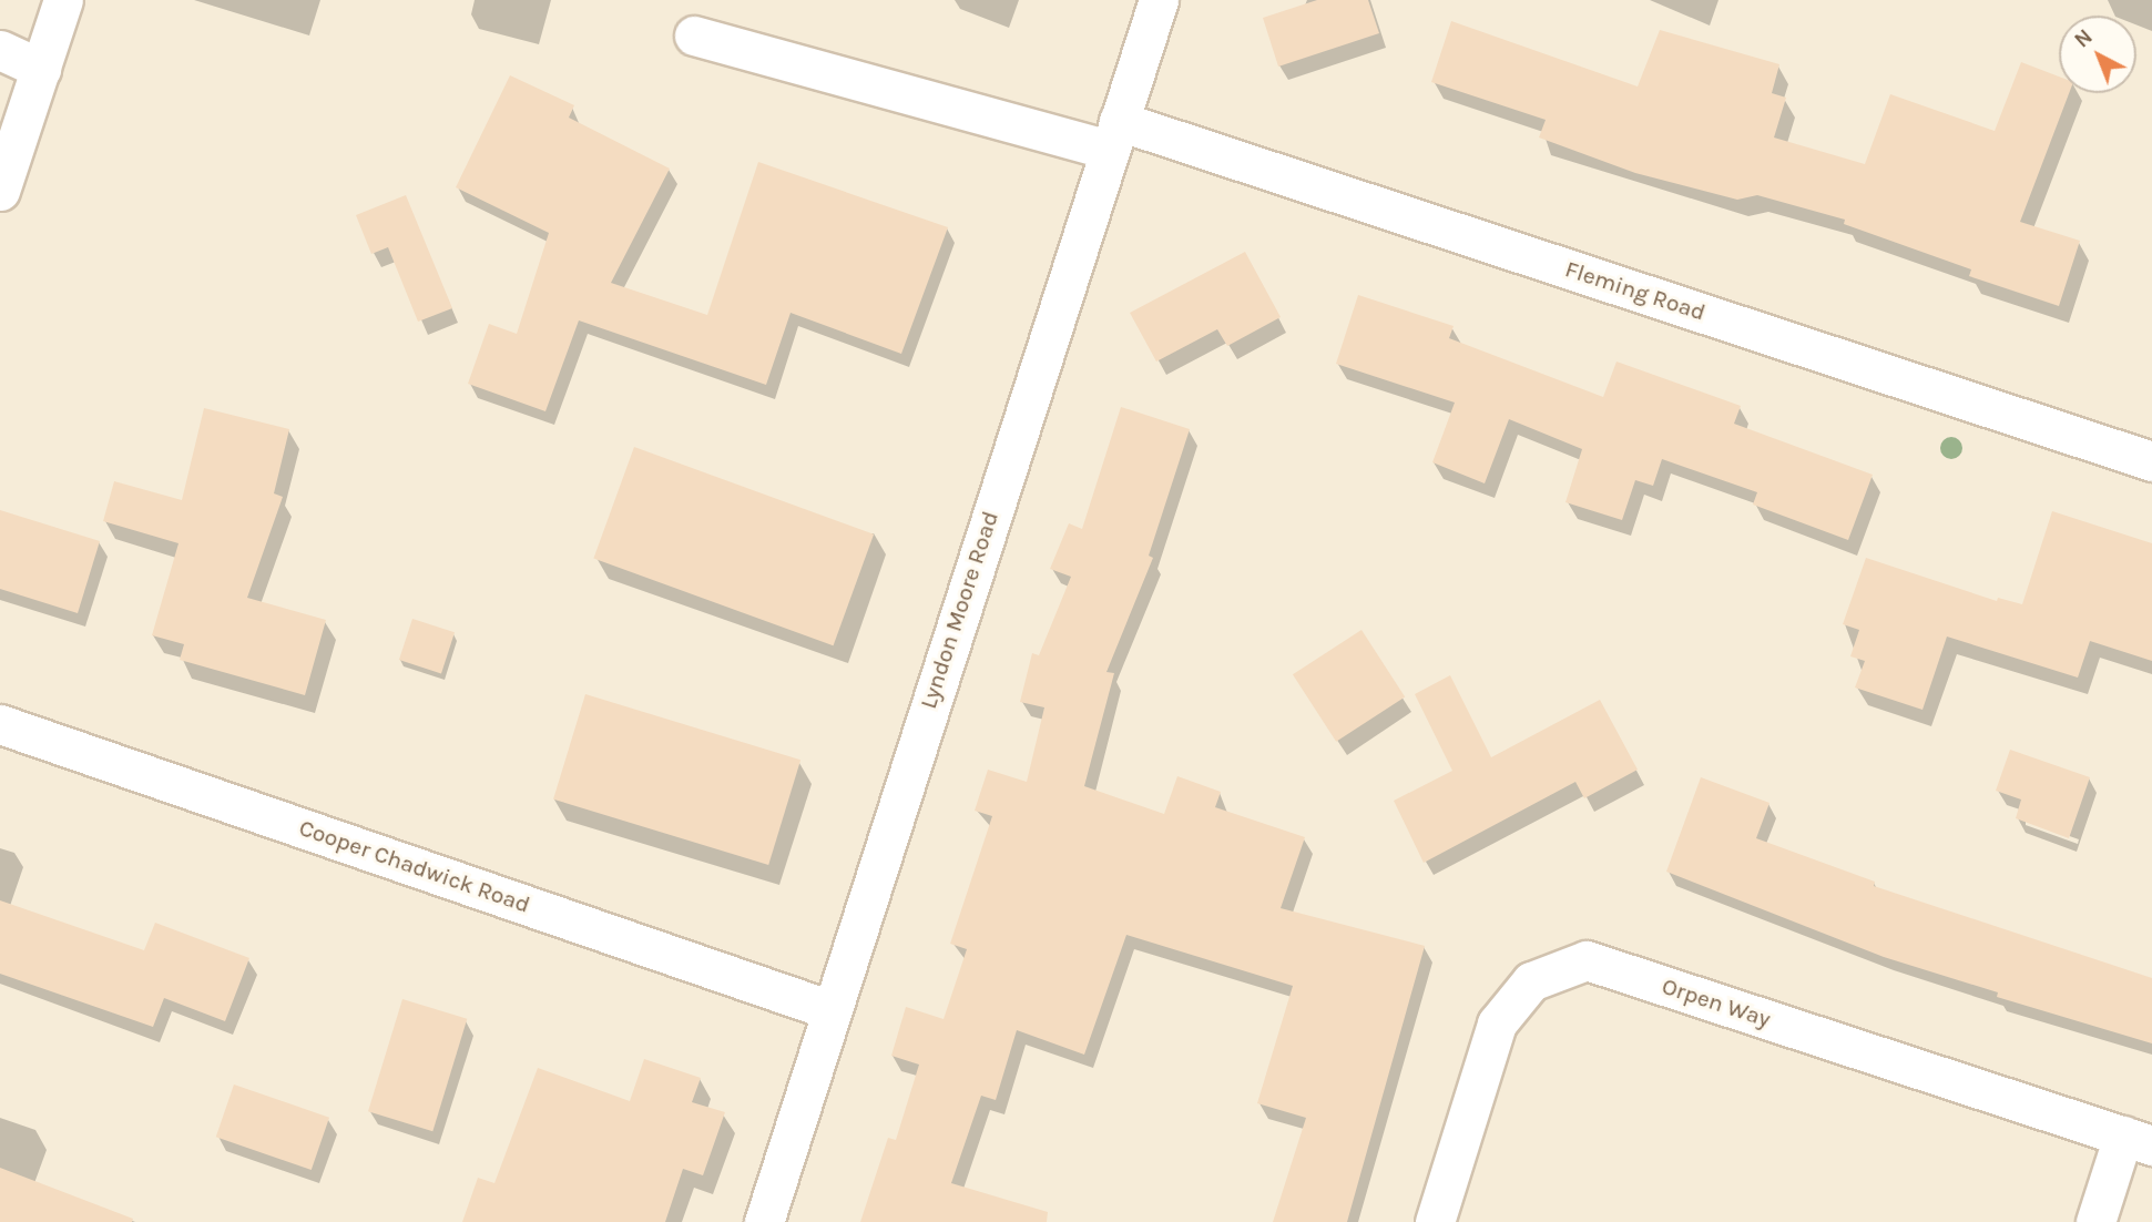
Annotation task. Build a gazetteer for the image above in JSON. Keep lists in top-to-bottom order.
{
  "streets": {
    "street": [
      "Fleming Road",
      "Lyndon Moore Road",
      "Cooper Chadwick Road",
      "Orpen Way"
    ]
  },
  "crossings": [
    ["Fleming Road", "Lyndon Moore Road"],
    ["Lyndon Moore Road", "Cooper Chadwick Road"]
  ],
  "north": "top left"
}
